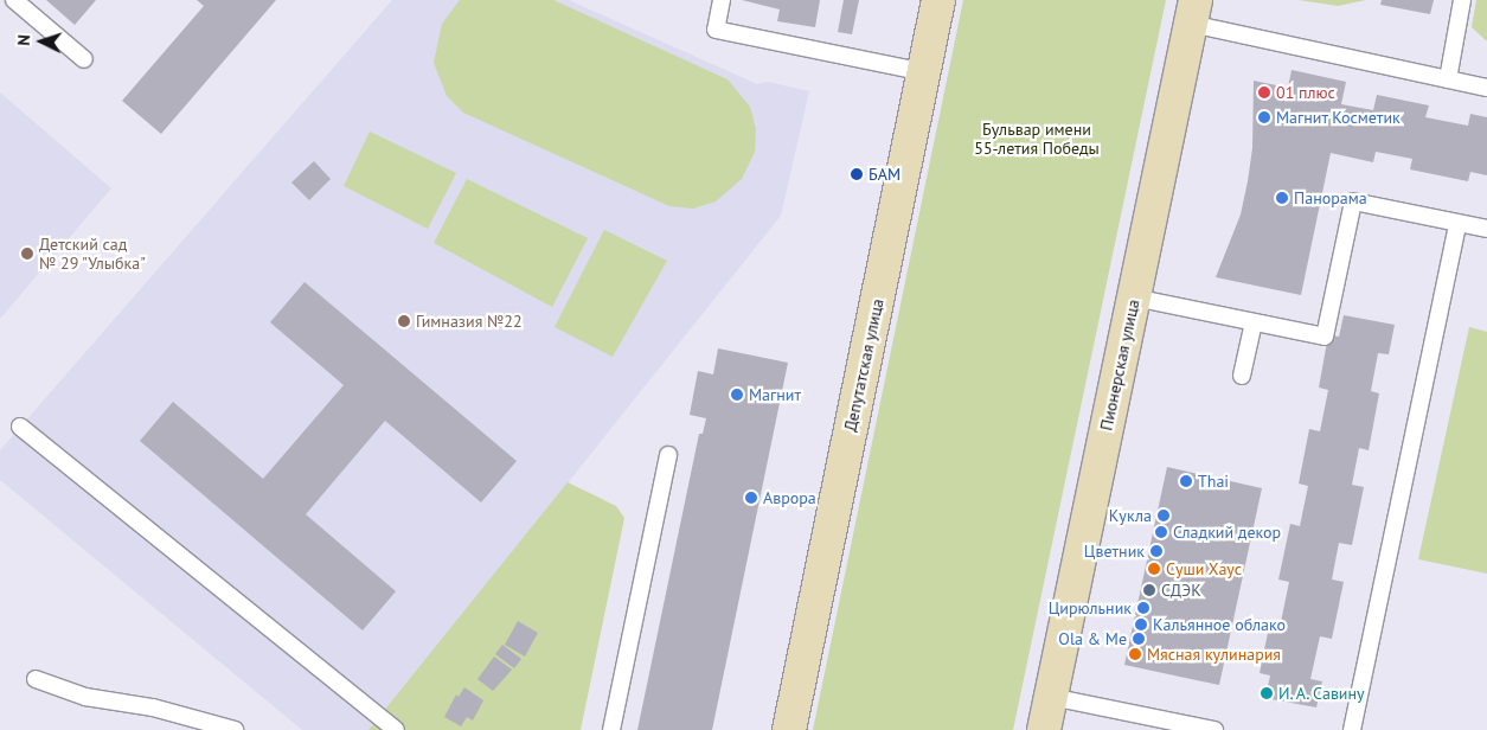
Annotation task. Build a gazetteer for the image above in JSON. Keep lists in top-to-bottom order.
{
  "streets": {
    "main road": ["Депутатская улица", "Пионерская улица"]
  },
  "parks": ["Бульвар имени 55-летия Победы"],
  "places": [
    "01 плюс",
    "Магнит Косметик",
    "БАМ",
    "Панорама",
    "Детский сад № 29 \"Улыбка\"",
    "Гимназия №22",
    "Магнит",
    "Thai",
    "Аврора",
    "Кукла",
    "Сладкий декор",
    "Цветник",
    "Суши Хаус",
    "СДЭК",
    "Цирюльник",
    "Кальянное облако",
    "Ola & Me",
    "Мясная кулинария",
    "И. А. Савину"
  ],
  "north": "left"
}
